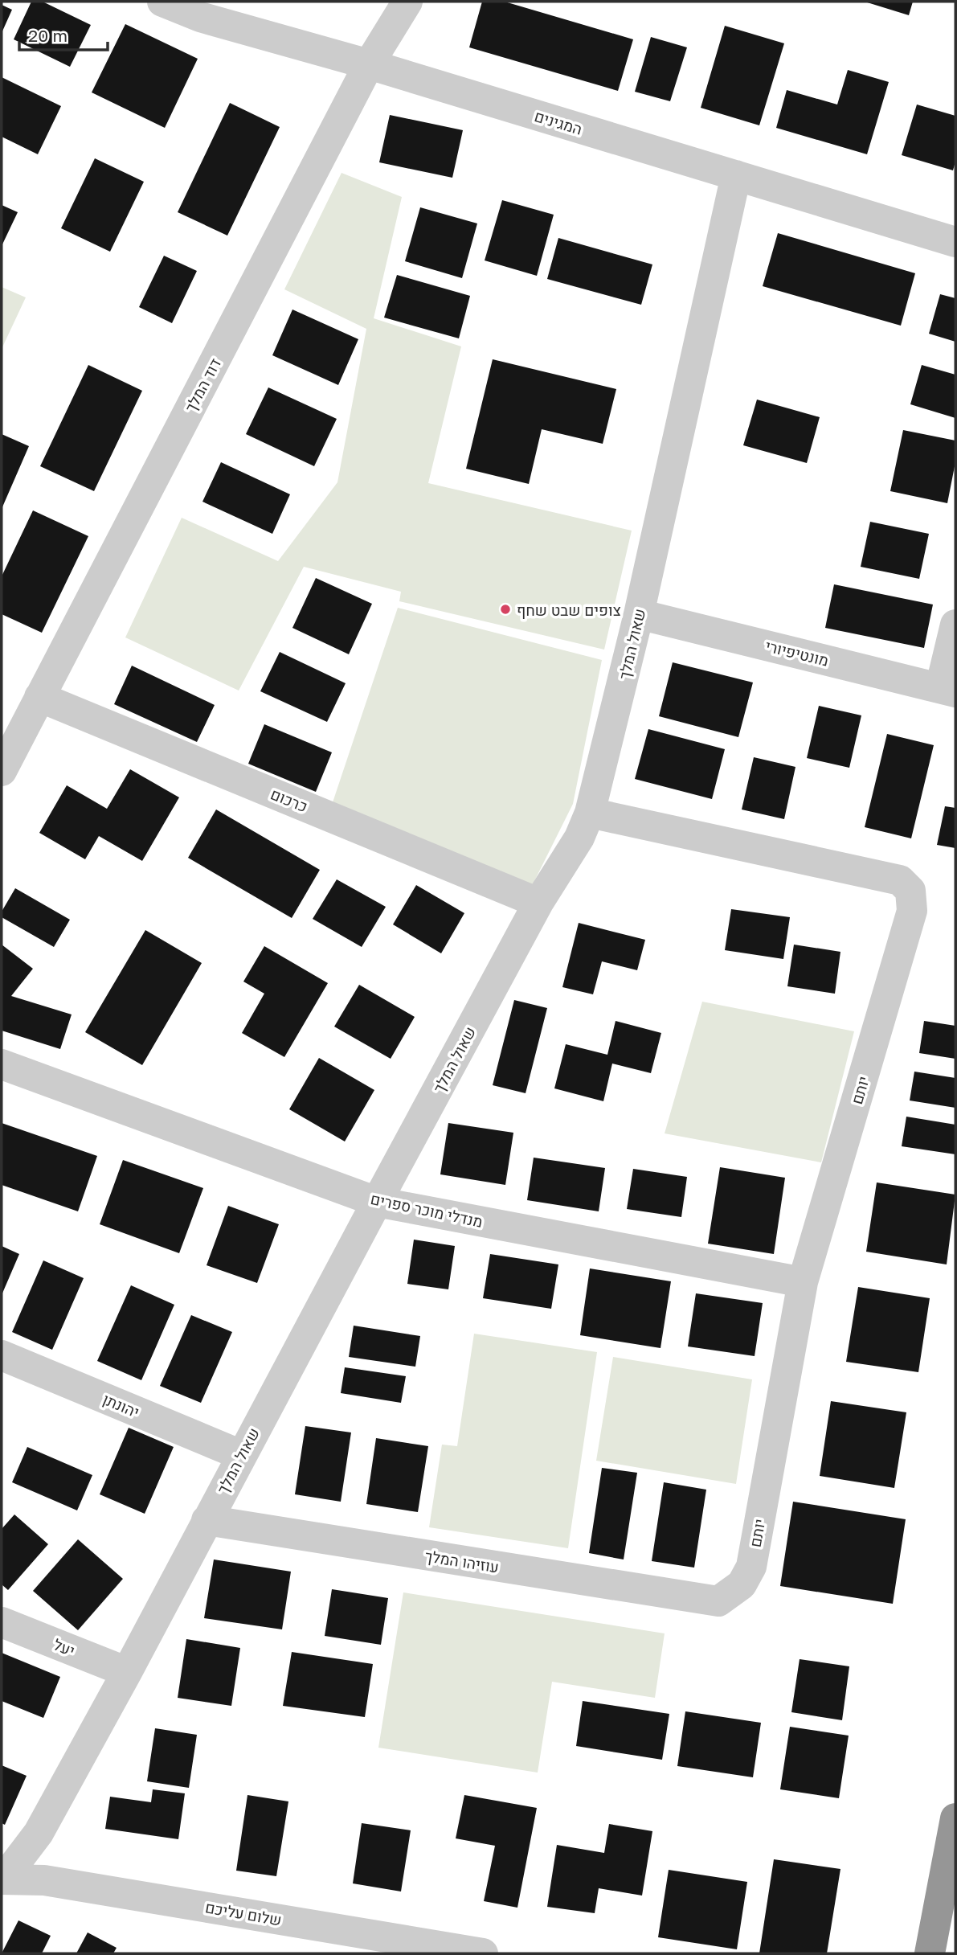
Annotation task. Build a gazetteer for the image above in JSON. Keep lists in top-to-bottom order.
{
  "streets": {
    "street": [
      "המגינים",
      "דוד המלך",
      "שאול המלך",
      "מונטיפיורי",
      "כרכום",
      "יותם",
      "מנדלי מוכר ספרים",
      "יהונתן",
      "עוזיהו המלך",
      "יעל",
      "שלום עליכם"
    ]
  },
  "crossings": [
    ["המגינים", "דוד המלך"],
    ["המגינים", "שאול המלך"],
    ["דוד המלך", "כרכום"],
    ["שאול המלך", "מונטיפיורי"],
    ["שאול המלך", "כרכום"],
    ["שאול המלך", "יותם"],
    ["שאול המלך", "מנדלי מוכר ספרים"],
    ["שאול המלך", "יהונתן"],
    ["שאול המלך", "עוזיהו המלך"],
    ["שאול המלך", "יעל"],
    ["שאול המלך", "שלום עליכם"],
    ["יותם", "מנדלי מוכר ספרים"],
    ["יותם", "עוזיהו המלך"]
  ],
  "places": ["צופים שבט שחף"],
  "scale_bar": "20 m"
}
